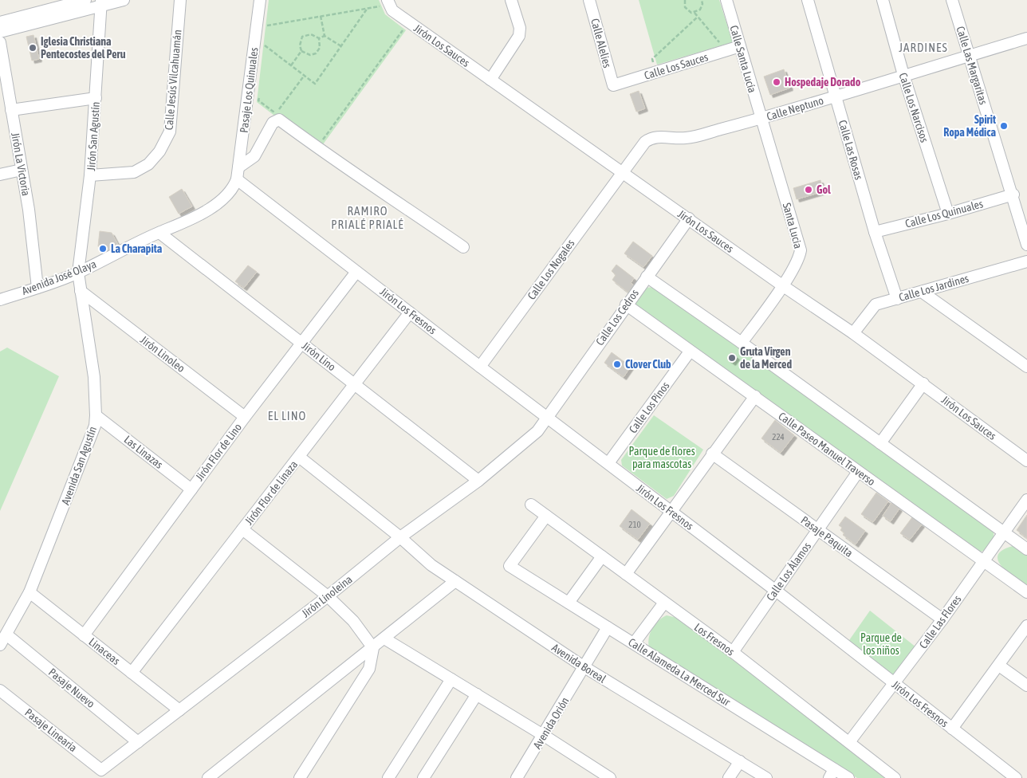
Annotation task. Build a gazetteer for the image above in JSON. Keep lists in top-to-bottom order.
{
  "streets": {
    "street": [
      "Calle Alelies",
      "Jirón Los Sauces",
      "Calle Santa Lucía",
      "Calle Las Margaritas",
      "Calle Los Sauces",
      "Calle Jesús Vilcahuamán",
      "Pasaje Los Quinuales",
      "Calle Los Narcisos",
      "Calle Neptuno",
      "Jirón San Agustín",
      "Calle Las Rosas",
      "Jirón La Victoria",
      "Calle Los Quinuales",
      "Santa Lucia",
      "Calle Los Nogales",
      "Avenida José Olaya",
      "Calle Los Jardines",
      "Jirón Los Fresnos",
      "Calle Los Cedros",
      "Jirón Linoleo",
      "Jirón Lino",
      "Calle Los Pinos",
      "Calle Paseo Manuel Traverso",
      "Las Linazas",
      "Jirón Flor de Lino",
      "Avenida San Agustín",
      "Jirón Flor de Linaza",
      "Pasaje Paquita",
      "Calle Los Álamos",
      "Jirón Linoleina",
      "Calle Las Flores",
      "Los Fresnos",
      "Linaceas",
      "Avenida Boreal",
      "Calle Alameda La Merced Sur",
      "Pasaje Nuevo",
      "Avenida Orión",
      "Pasaje Linearia"
    ]
  },
  "crossings": [
    ["Calle Alelies", "Calle Los Sauces"],
    ["Jirón Los Sauces", "Calle Neptuno"],
    ["Jirón Los Sauces", "Santa Lucia"],
    ["Jirón Los Sauces", "Calle Los Nogales"],
    ["Jirón Los Sauces", "Calle Los Jardines"],
    ["Jirón Los Sauces", "Calle Los Cedros"],
    ["Calle Santa Lucía", "Calle Los Sauces"],
    ["Calle Santa Lucía", "Calle Neptuno"],
    ["Calle Santa Lucía", "Santa Lucia"],
    ["Calle Las Margaritas", "Calle Neptuno"],
    ["Calle Las Margaritas", "Calle Los Quinuales"],
    ["Calle Jesús Vilcahuamán", "Jirón San Agustín"],
    ["Pasaje Los Quinuales", "Avenida José Olaya"],
    ["Pasaje Los Quinuales", "Jirón Los Fresnos"],
    ["Calle Los Narcisos", "Calle Neptuno"],
    ["Calle Los Narcisos", "Calle Los Quinuales"],
    ["Calle Neptuno", "Calle Las Rosas"],
    ["Calle Neptuno", "Santa Lucia"],
    ["Calle Neptuno", "Calle Los Nogales"],
    ["Jirón San Agustín", "Avenida José Olaya"],
    ["Jirón San Agustín", "Avenida San Agustín"],
    ["Calle Las Rosas", "Calle Los Quinuales"],
    ["Calle Las Rosas", "Calle Los Jardines"],
    ["Jirón La Victoria", "Avenida José Olaya"],
    ["Calle Los Nogales", "Jirón Los Fresnos"],
    ["Avenida José Olaya", "Jirón Los Fresnos"],
    ["Avenida José Olaya", "Jirón Lino"],
    ["Avenida José Olaya", "Avenida San Agustín"],
    ["Jirón Los Fresnos", "Calle Los Cedros"],
    ["Jirón Los Fresnos", "Calle Los Pinos"],
    ["Jirón Los Fresnos", "Jirón Flor de Lino"],
    ["Jirón Los Fresnos", "Jirón Flor de Linaza"],
    ["Jirón Los Fresnos", "Calle Los Álamos"],
    ["Jirón Los Fresnos", "Jirón Linoleina"],
    ["Jirón Los Fresnos", "Calle Las Flores"],
    ["Calle Los Cedros", "Calle Paseo Manuel Traverso"],
    ["Calle Los Cedros", "Jirón Linoleina"],
    ["Jirón Linoleo", "Jirón Flor de Lino"],
    ["Jirón Linoleo", "Avenida San Agustín"],
    ["Jirón Lino", "Jirón Flor de Lino"],
    ["Jirón Lino", "Jirón Flor de Linaza"],
    ["Jirón Lino", "Jirón Linoleina"],
    ["Calle Los Pinos", "Calle Paseo Manuel Traverso"],
    ["Calle Paseo Manuel Traverso", "Calle Los Álamos"],
    ["Calle Paseo Manuel Traverso", "Calle Las Flores"],
    ["Las Linazas", "Jirón Flor de Lino"],
    ["Las Linazas", "Avenida San Agustín"],
    ["Jirón Flor de Lino", "Linaceas"],
    ["Avenida San Agustín", "Linaceas"],
    ["Avenida San Agustín", "Pasaje Nuevo"],
    ["Jirón Flor de Linaza", "Linaceas"],
    ["Pasaje Paquita", "Calle Los Álamos"],
    ["Pasaje Paquita", "Calle Las Flores"],
    ["Calle Los Álamos", "Los Fresnos"],
    ["Jirón Linoleina", "Linaceas"],
    ["Jirón Linoleina", "Avenida Boreal"],
    ["Jirón Linoleina", "Pasaje Nuevo"],
    ["Jirón Linoleina", "Pasaje Linearia"],
    ["Calle Las Flores", "Los Fresnos"],
    ["Los Fresnos", "Calle Alameda La Merced Sur"],
    ["Avenida Boreal", "Avenida Orión"],
    ["Calle Alameda La Merced Sur", "Avenida Orión"]
  ],
  "districts": ["JARDINES", "RAMIRO PRIALÉ PRIALÉ", "EL LINO"],
  "parks": ["Parque de flores para mascotas", "Parque de los niños"],
  "places": [
    "Iglesia Christiana Pentecostes del Peru",
    "Hospedaje Dorado",
    "Spirit Ropa Médica",
    "Gol",
    "La Charapita",
    "Gruta Virgen de la Merced",
    "Clover Club"
  ],
  "house_numbers": ["224", "210"]
}
